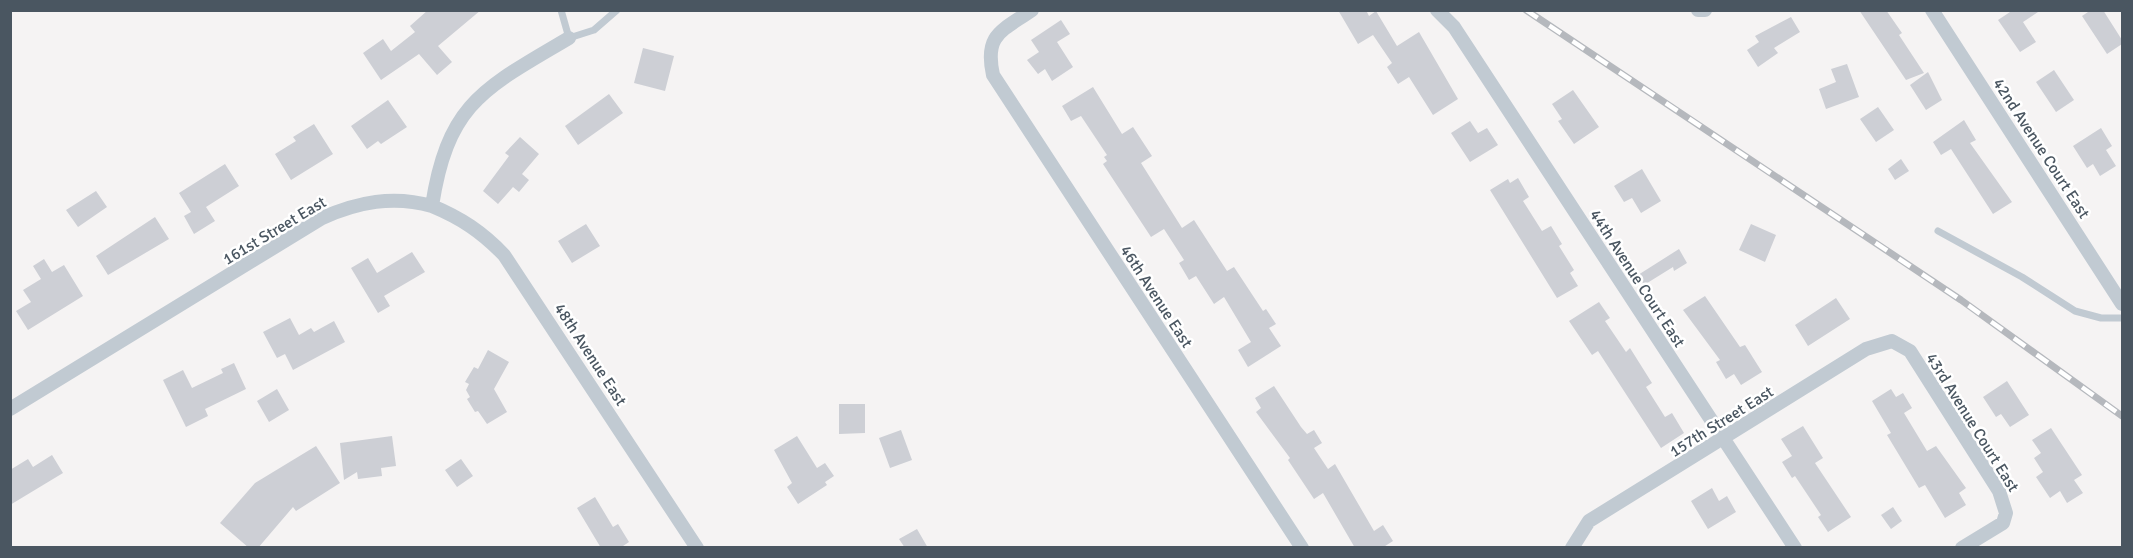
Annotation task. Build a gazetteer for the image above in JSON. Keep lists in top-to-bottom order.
{
  "streets": {
    "street": [
      "42nd Avenue Court East",
      "161st Street East",
      "44th Avenue Court East",
      "46th Avenue East",
      "48th Avenue East",
      "157th Street East",
      "43rd Avenue Court East"
    ]
  },
  "crossings": [
    ["161st Street East", "48th Avenue East"],
    ["44th Avenue Court East", "157th Street East"],
    ["157th Street East", "43rd Avenue Court East"]
  ]
}
